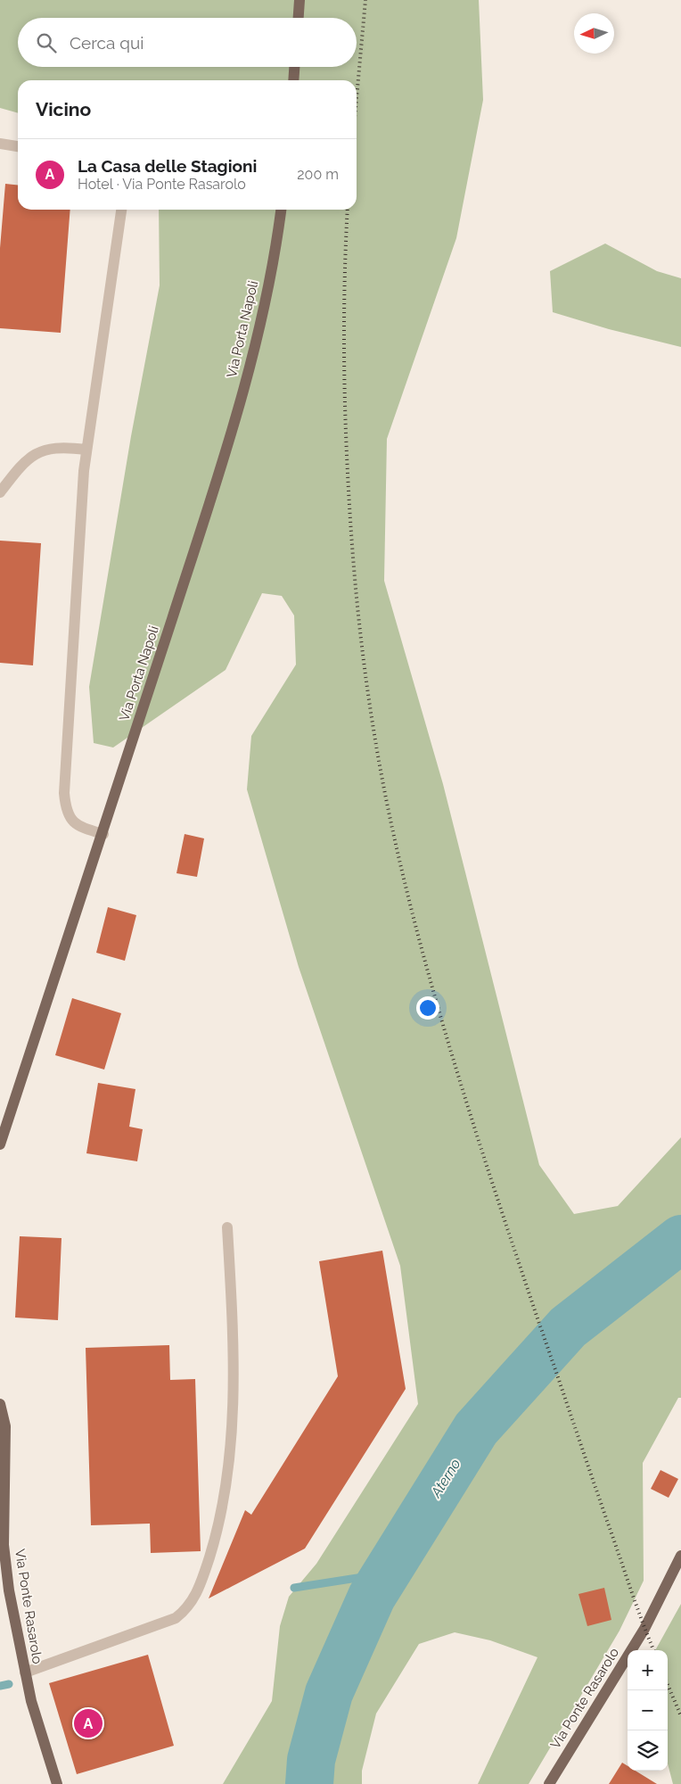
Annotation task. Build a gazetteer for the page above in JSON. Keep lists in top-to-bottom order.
{
  "streets": {
    "main road": ["Via Porta Napoli", "Via Ponte Rasarolo"]
  },
  "water": ["Aterno"],
  "north": "left",
  "page": {
    "search": "Cerca qui",
    "heading": "Vicino",
    "list": [
      {
        "mark": "A",
        "name": "La Casa delle Stagioni",
        "note": "Hotel · Via Ponte Rasarolo",
        "value": "200 m"
      }
    ],
    "map_buttons": ["+", "−"],
    "pins": "A"
  }
}
